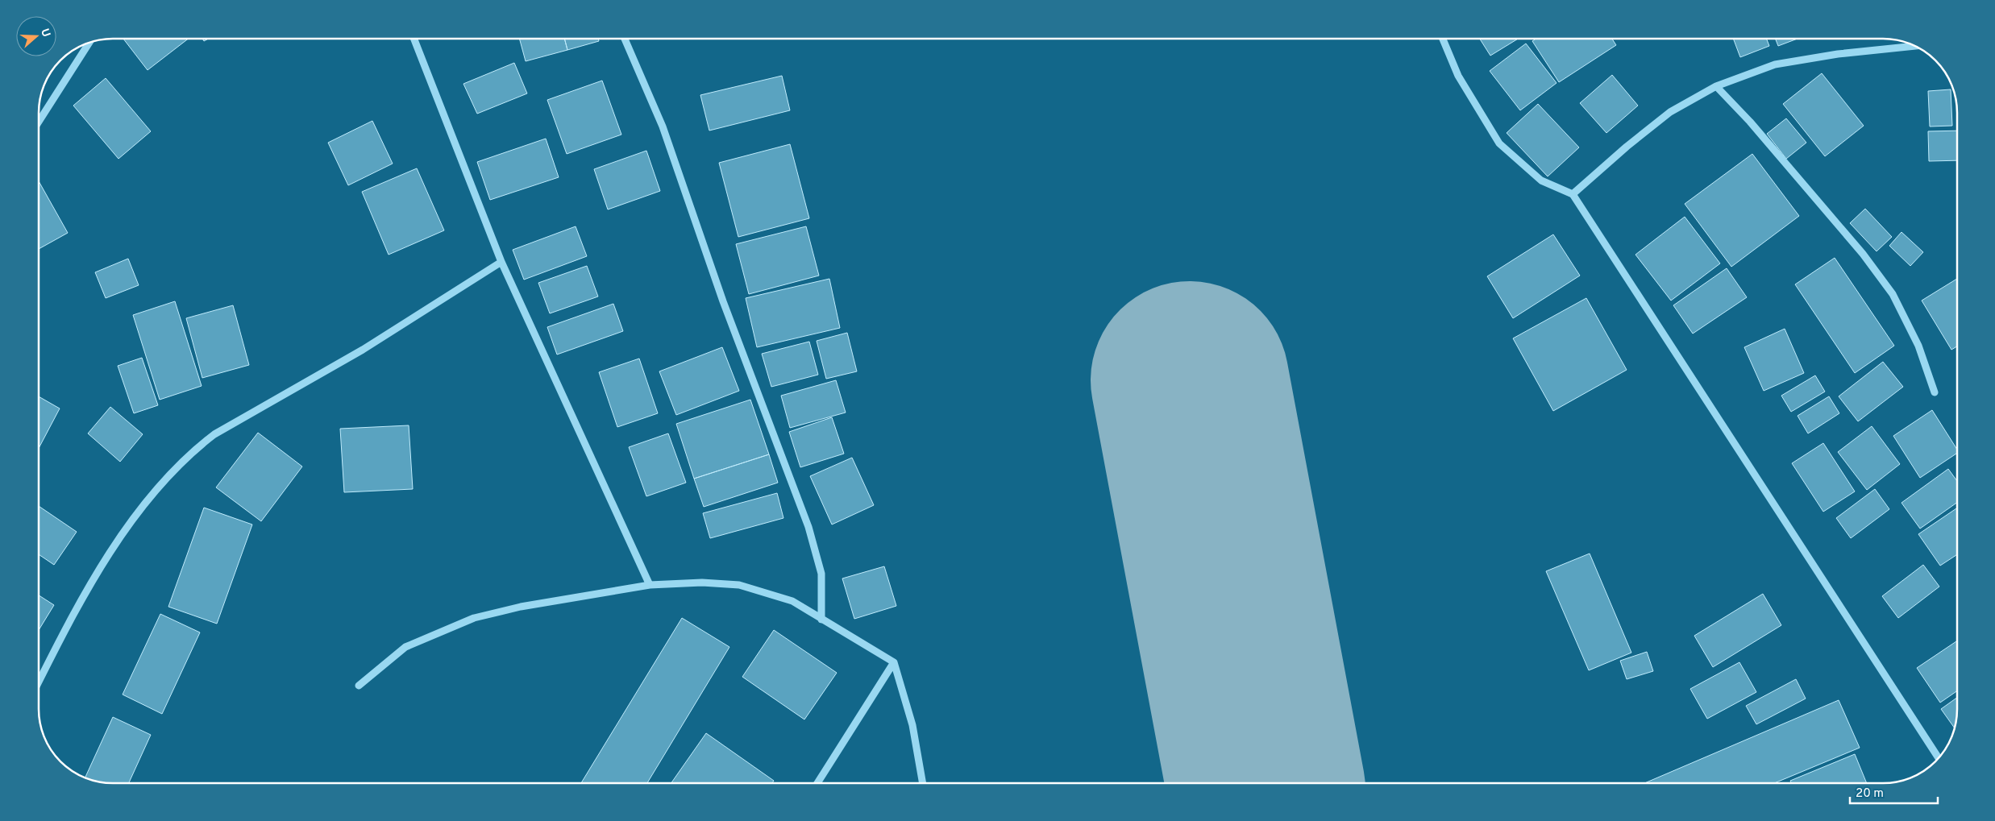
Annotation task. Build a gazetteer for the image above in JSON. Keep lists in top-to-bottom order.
{
  "scale_bar": "20 m",
  "north": "right"
}
